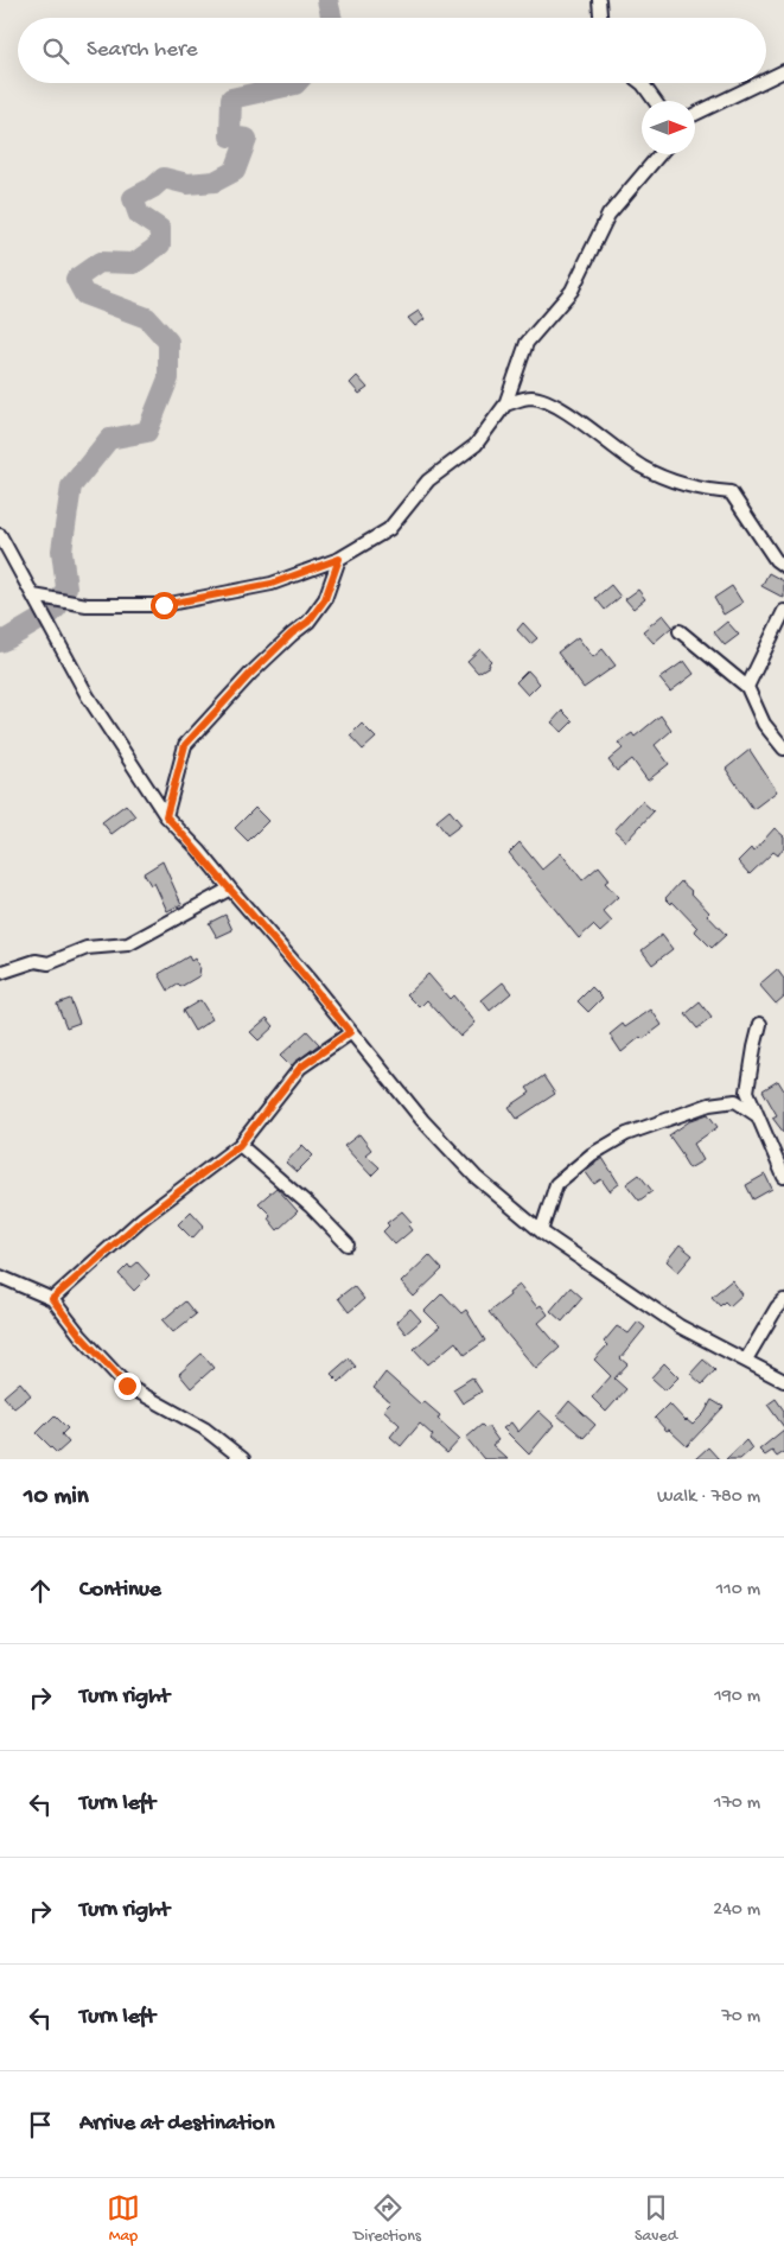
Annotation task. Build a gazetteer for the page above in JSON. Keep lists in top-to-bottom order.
{
  "north": "right",
  "page": {
    "search": "Search here",
    "heading": ["10 min", "Walk · 780 m"],
    "list": [
      ["Continue", "110 m"],
      ["Turn right", "190 m"],
      ["Turn left", "170 m"],
      ["Turn right", "240 m"],
      ["Turn left", "70 m"],
      "Arrive at destination"
    ],
    "nav": ["Map", "Directions", "Saved"]
  }
}
